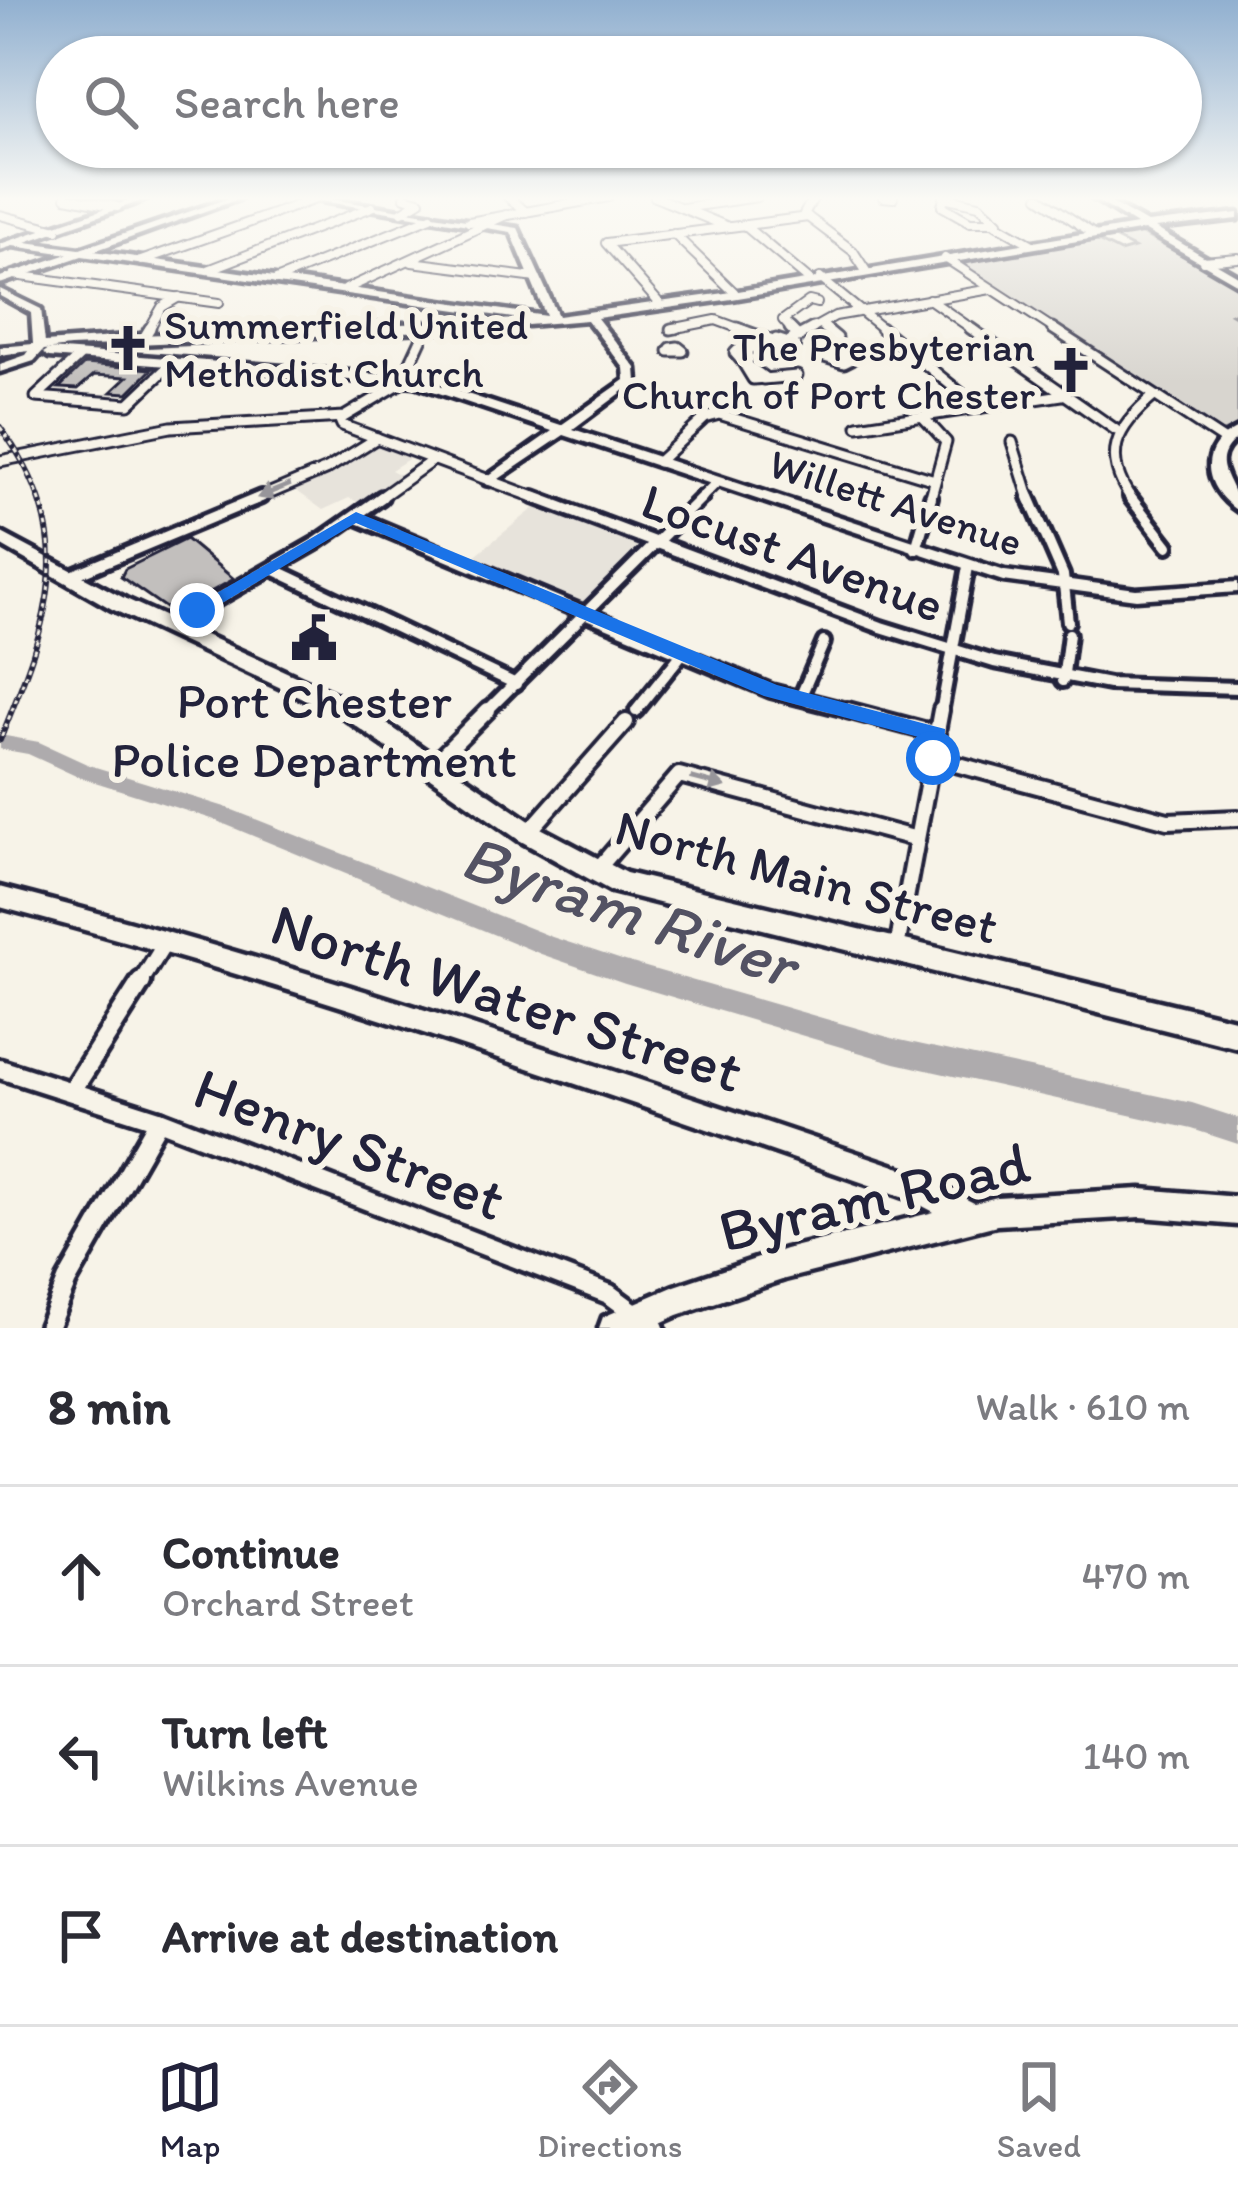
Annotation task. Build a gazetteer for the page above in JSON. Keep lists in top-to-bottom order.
{
  "streets": {
    "main road": ["North Main Street"],
    "street": [
      "Willett Avenue",
      "Locust Avenue",
      "North Water Street",
      "Henry Street",
      "Byram Road"
    ]
  },
  "crossings": [
    ["North Water Street", "Byram Road"],
    ["Henry Street", "Byram Road"]
  ],
  "water": ["Byram River"],
  "places": {
    "church": ["Summerfield United Methodist Church", "The Presbyterian Church of Port Chester"],
    "public building": ["Port Chester Police Department"]
  },
  "page": {
    "search": "Search here",
    "heading": ["8 min", "Walk · 610 m"],
    "list": [
      ["Continue", "Orchard Street", "470 m"],
      ["Turn left", "Wilkins Avenue", "140 m"],
      "Arrive at destination"
    ],
    "nav": ["Map", "Directions", "Saved"]
  }
}
